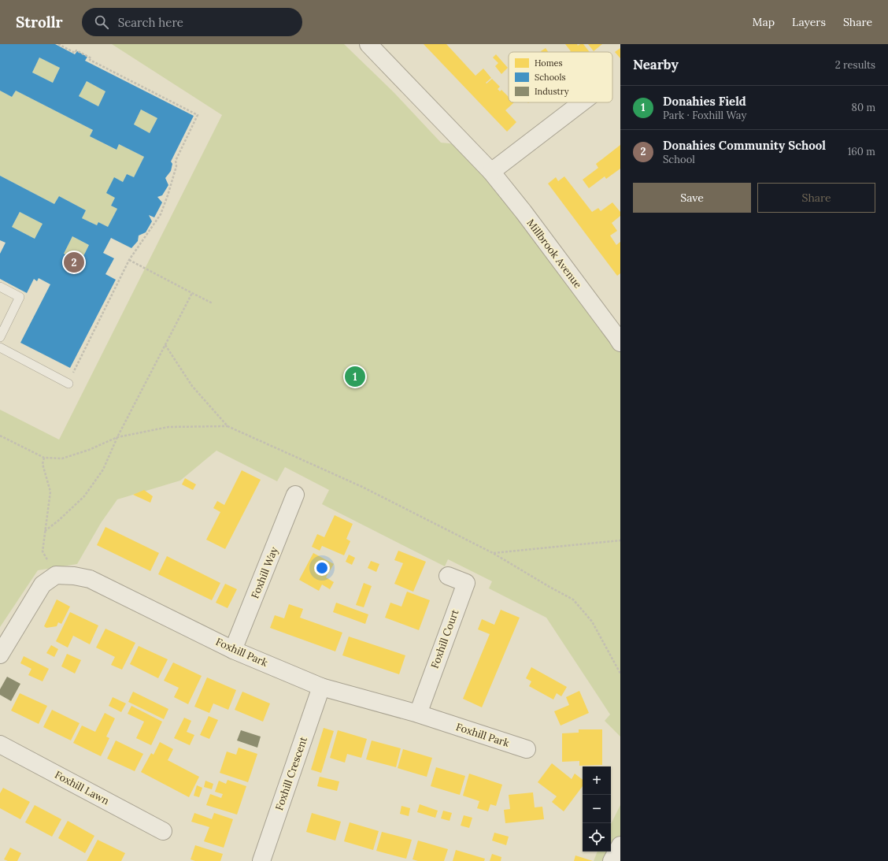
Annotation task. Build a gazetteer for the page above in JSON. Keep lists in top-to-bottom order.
{
  "streets": {
    "street": [
      "Millbrook Avenue",
      "Foxhill Way",
      "Foxhill Court",
      "Foxhill Park",
      "Foxhill Crescent",
      "Foxhill Lawn"
    ]
  },
  "crossings": [
    ["Foxhill Way", "Foxhill Park"],
    ["Foxhill Court", "Foxhill Park"],
    ["Foxhill Park", "Foxhill Crescent"]
  ],
  "legend": ["Homes", "Schools", "Industry"],
  "page": {
    "header": "Strollr",
    "search": "Search here",
    "nav": ["Map", "Layers", "Share"],
    "heading": ["Nearby", "2 results"],
    "list": [
      {
        "mark": "1",
        "name": "Donahies Field",
        "note": "Park · Foxhill Way",
        "value": "80 m"
      },
      {
        "mark": "2",
        "name": "Donahies Community School",
        "note": "School",
        "value": "160 m"
      }
    ],
    "buttons": ["Save", "Share"],
    "pins": ["2", "1"],
    "map_buttons": ["+", "−"]
  }
}
